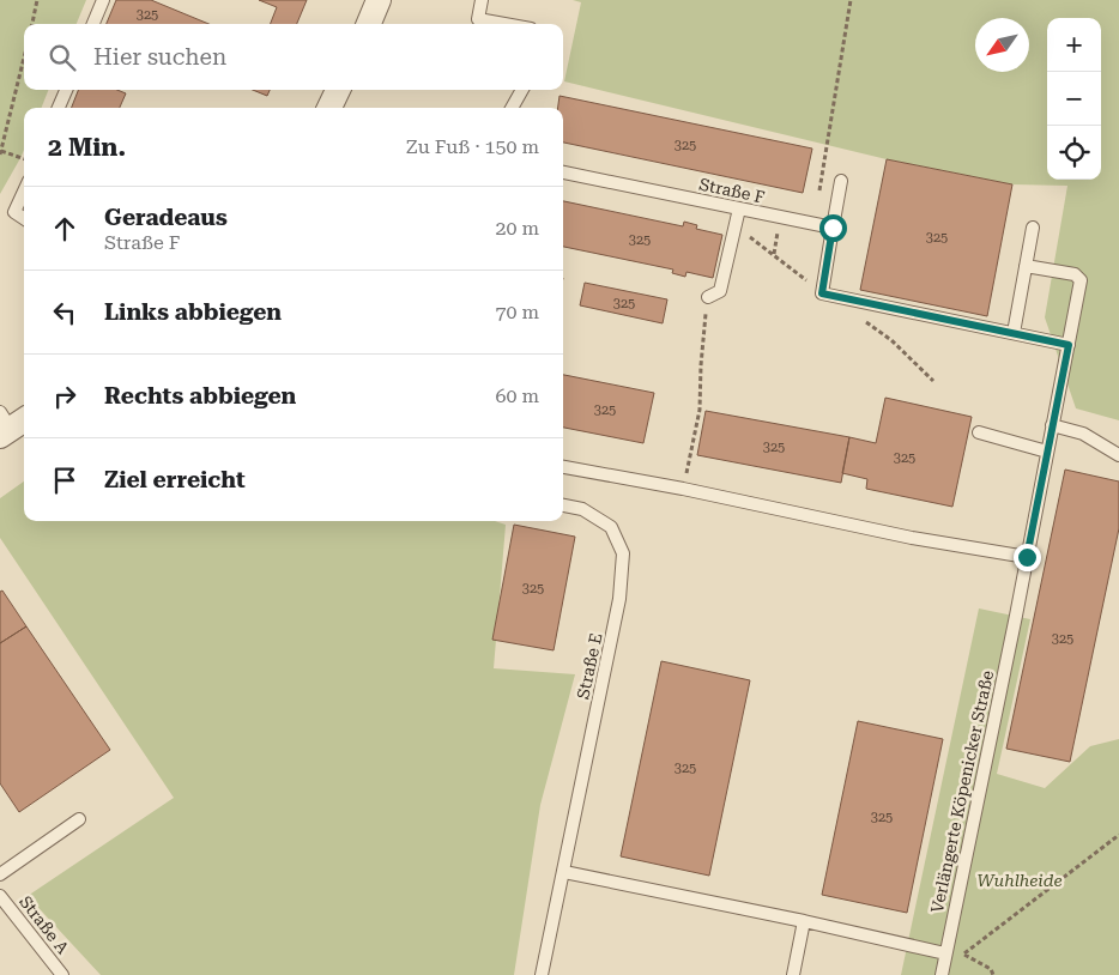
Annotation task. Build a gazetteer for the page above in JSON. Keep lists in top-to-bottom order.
{
  "streets": {
    "lane": [
      "Straße F",
      "Straße E",
      "Verlängerte Köpenicker Straße",
      "Straße A"
    ]
  },
  "parks": ["Wuhlheide"],
  "house_numbers": [
    "325",
    "325",
    "325",
    "325",
    "325",
    "325",
    "325",
    "325",
    "325",
    "325",
    "325",
    "325"
  ],
  "north": "bottom left",
  "page": {
    "map_buttons": ["+", "−"],
    "search": "Hier suchen",
    "heading": ["2 Min.", "Zu Fuß · 150 m"],
    "list": [
      ["Geradeaus", "Straße F", "20 m"],
      ["Links abbiegen", "70 m"],
      ["Rechts abbiegen", "60 m"],
      "Ziel erreicht"
    ]
  }
}
